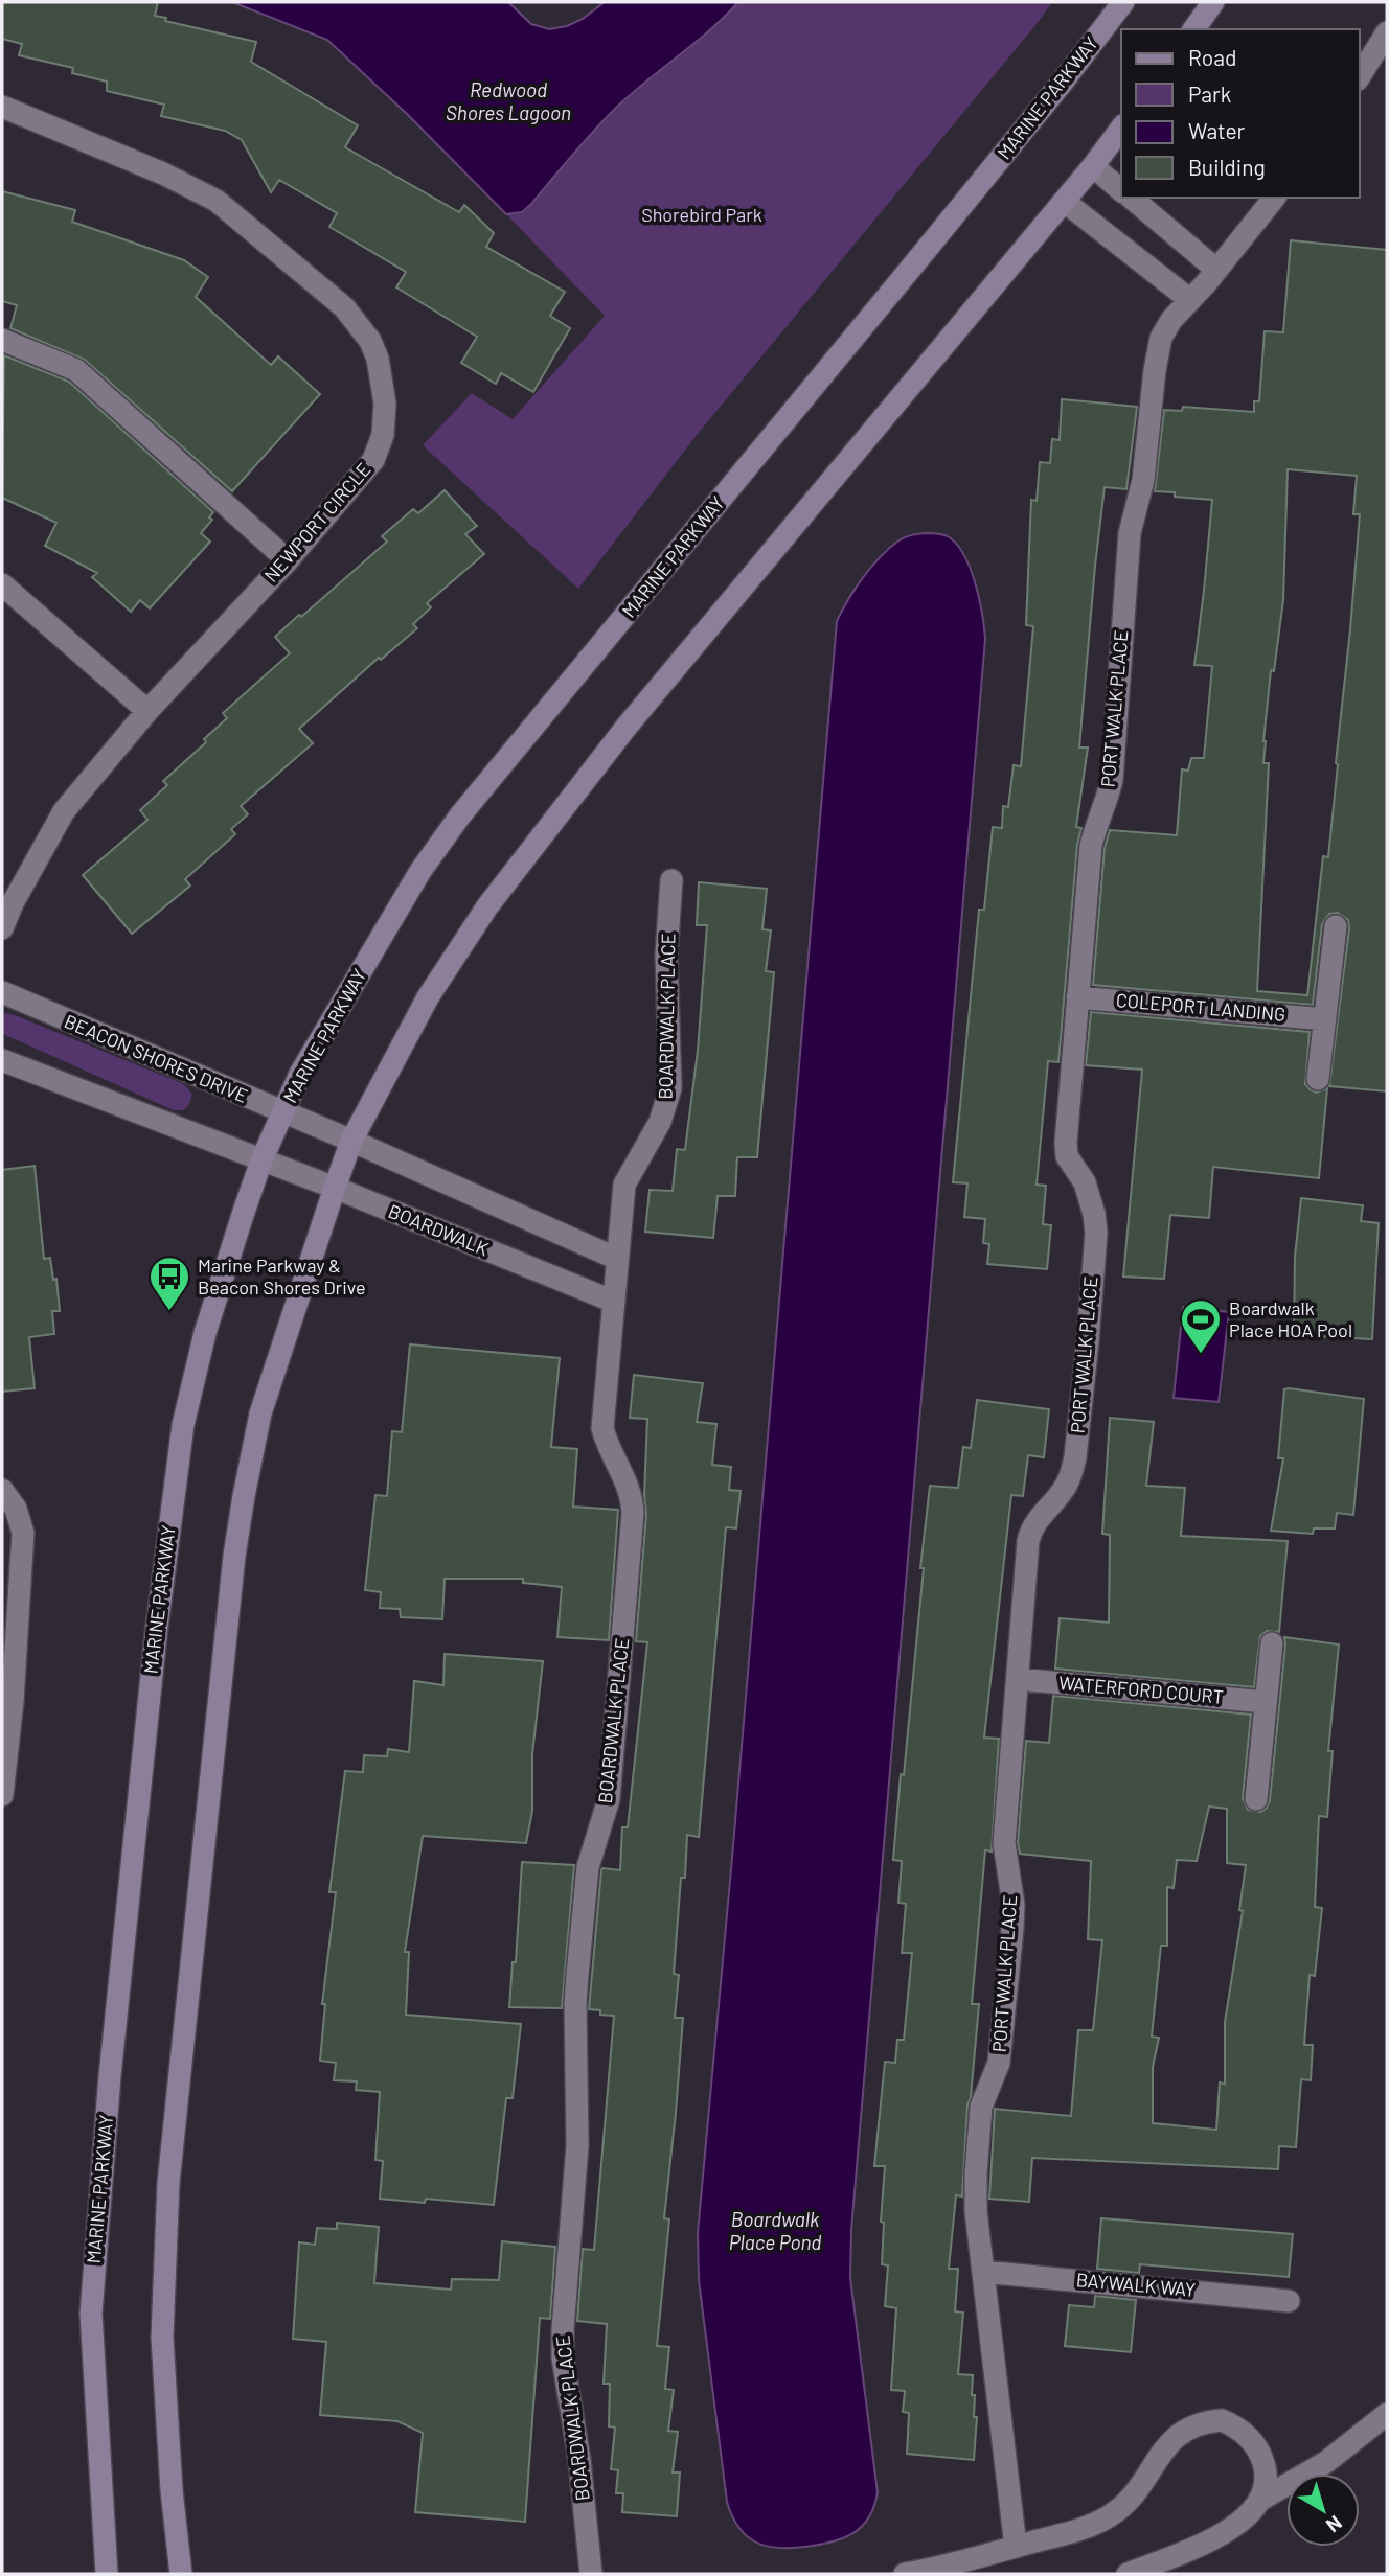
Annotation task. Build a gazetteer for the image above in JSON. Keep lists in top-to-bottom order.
{
  "streets": {
    "main road": ["MARINE PARKWAY"],
    "street": [
      "NEWPORT CIRCLE",
      "PORT WALK PLACE",
      "COLEPORT LANDING",
      "BOARDWALK PLACE",
      "BEACON SHORES DRIVE",
      "BOARDWALK",
      "WATERFORD COURT",
      "BAYWALK WAY"
    ]
  },
  "crossings": [
    ["MARINE PARKWAY", "BEACON SHORES DRIVE"],
    ["MARINE PARKWAY", "BOARDWALK"],
    ["PORT WALK PLACE", "COLEPORT LANDING"],
    ["PORT WALK PLACE", "WATERFORD COURT"],
    ["PORT WALK PLACE", "BAYWALK WAY"],
    ["BOARDWALK PLACE", "BOARDWALK"]
  ],
  "water": ["Redwood Shores Lagoon", "Boardwalk Place Pond"],
  "parks": ["Shorebird Park"],
  "places": {
    "bus stop": ["Marine Parkway & Beacon Shores Drive"],
    "sports": ["Boardwalk Place HOA Pool"]
  },
  "legend": [
    "Road",
    "Park",
    "Water",
    "Building"
  ],
  "north": "bottom right"
}
